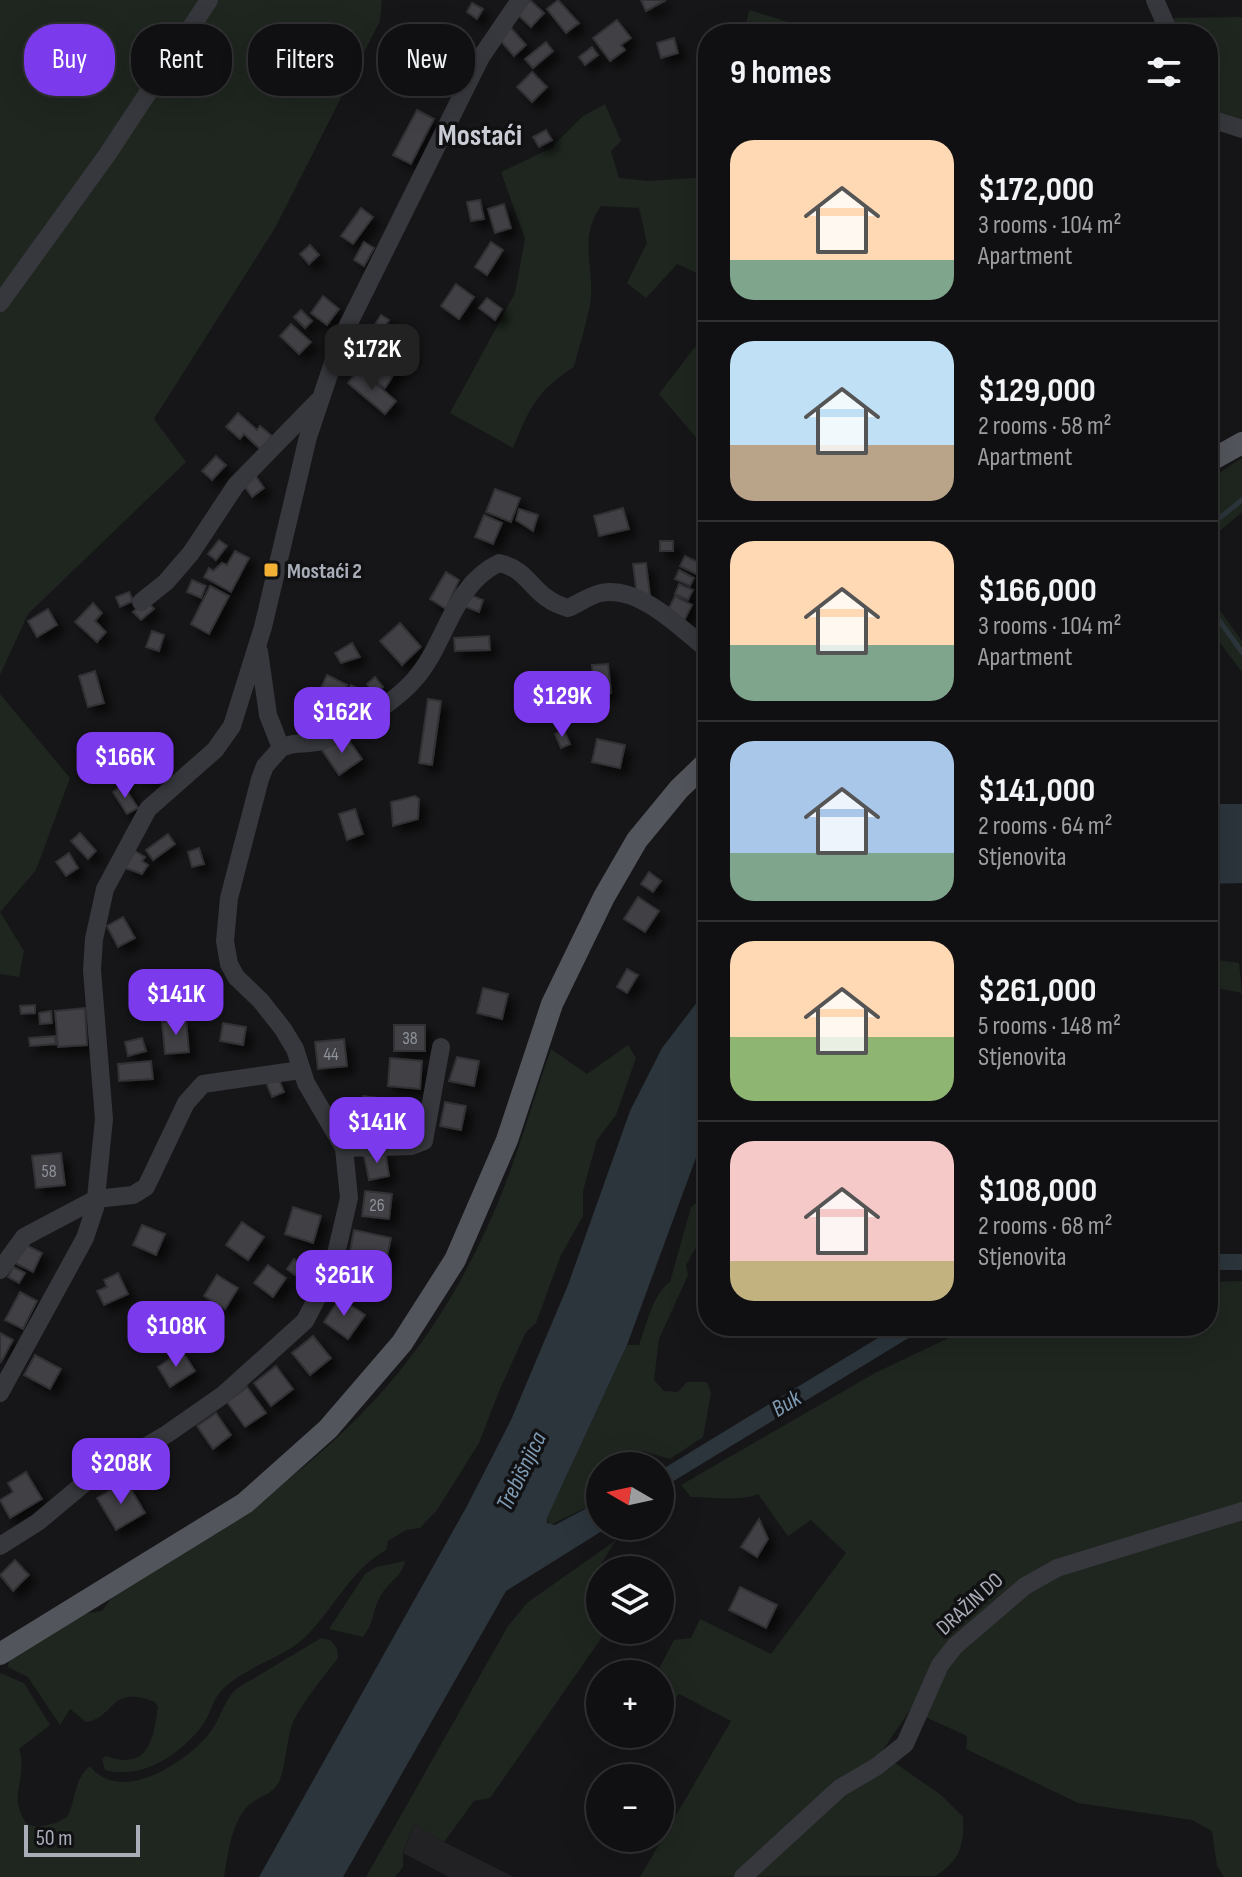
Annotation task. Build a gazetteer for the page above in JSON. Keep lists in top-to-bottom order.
{
  "streets": {
    "street": ["DRAŽIN DO"]
  },
  "districts": ["Mostaći"],
  "water": ["Buk", "Trebišnjica"],
  "places": {
    "transit": ["Mostaći 2"]
  },
  "house_numbers": [
    "38",
    "44",
    "58",
    "26"
  ],
  "scale_bar": "50 m",
  "north": "left",
  "page": {
    "chip": [
      "Buy",
      "Rent",
      "Filters",
      "New"
    ],
    "heading": "9 homes",
    "list": [
      {
        "name": "$172,000",
        "note": "3 rooms · 104 m² · Apartment"
      },
      {
        "name": "$129,000",
        "note": "2 rooms · 58 m² · Apartment"
      },
      {
        "name": "$166,000",
        "note": "3 rooms · 104 m² · Apartment"
      },
      {
        "name": "$141,000",
        "note": "2 rooms · 64 m² · Stjenovita"
      },
      {
        "name": "$261,000",
        "note": "5 rooms · 148 m² · Stjenovita"
      },
      {
        "name": "$108,000",
        "note": "2 rooms · 68 m² · Stjenovita"
      }
    ],
    "price": [
      "$172K",
      "$129K",
      "$162K",
      "$166K",
      "$141K",
      "$141K",
      "$261K",
      "$108K",
      "$208K"
    ],
    "map_buttons": ["+", "−"],
    "scale": "50 m"
  }
}
